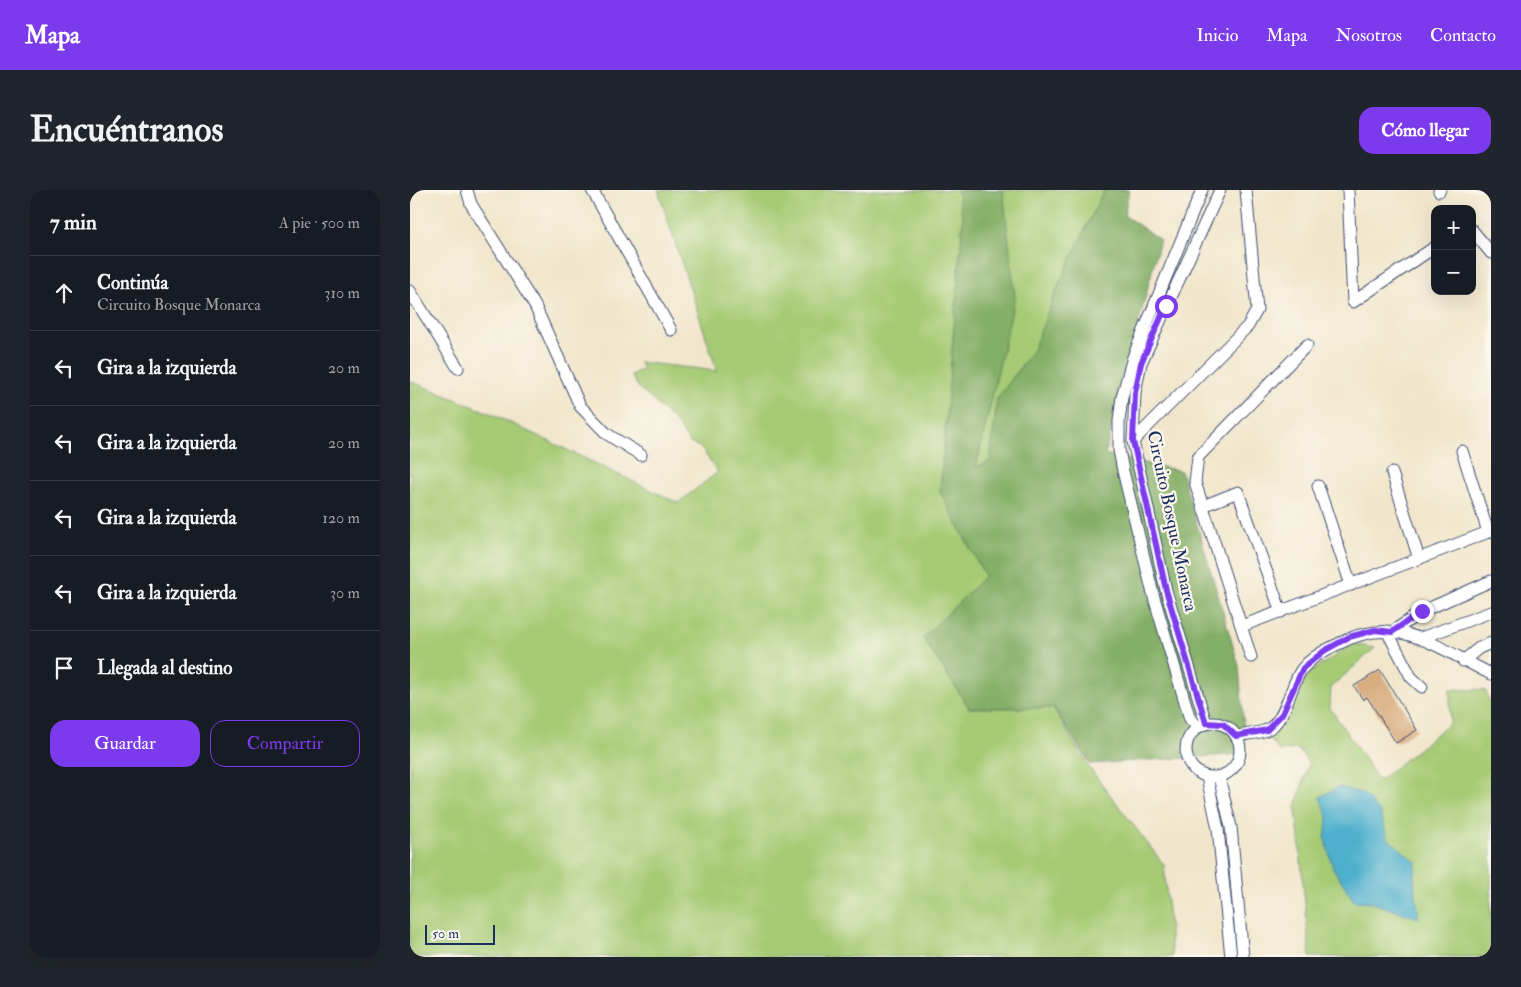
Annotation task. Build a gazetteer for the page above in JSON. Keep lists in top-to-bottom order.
{
  "streets": {
    "street": ["Circuito Bosque Monarca"]
  },
  "scale_bar": "50 m",
  "page": {
    "header": "Mapa",
    "nav": [
      "Inicio",
      "Mapa",
      "Nosotros",
      "Contacto"
    ],
    "buttons": [
      "Cómo llegar",
      ["Guardar", "Compartir"]
    ],
    "title": "Encuéntranos",
    "heading": ["7 min", "A pie · 500 m"],
    "map_buttons": ["+", "−"],
    "list": [
      ["Continúa", "Circuito Bosque Monarca", "310 m"],
      ["Gira a la izquierda", "20 m"],
      ["Gira a la izquierda", "20 m"],
      ["Gira a la izquierda", "120 m"],
      ["Gira a la izquierda", "30 m"],
      "Llegada al destino"
    ],
    "scale": "50 m"
  }
}
